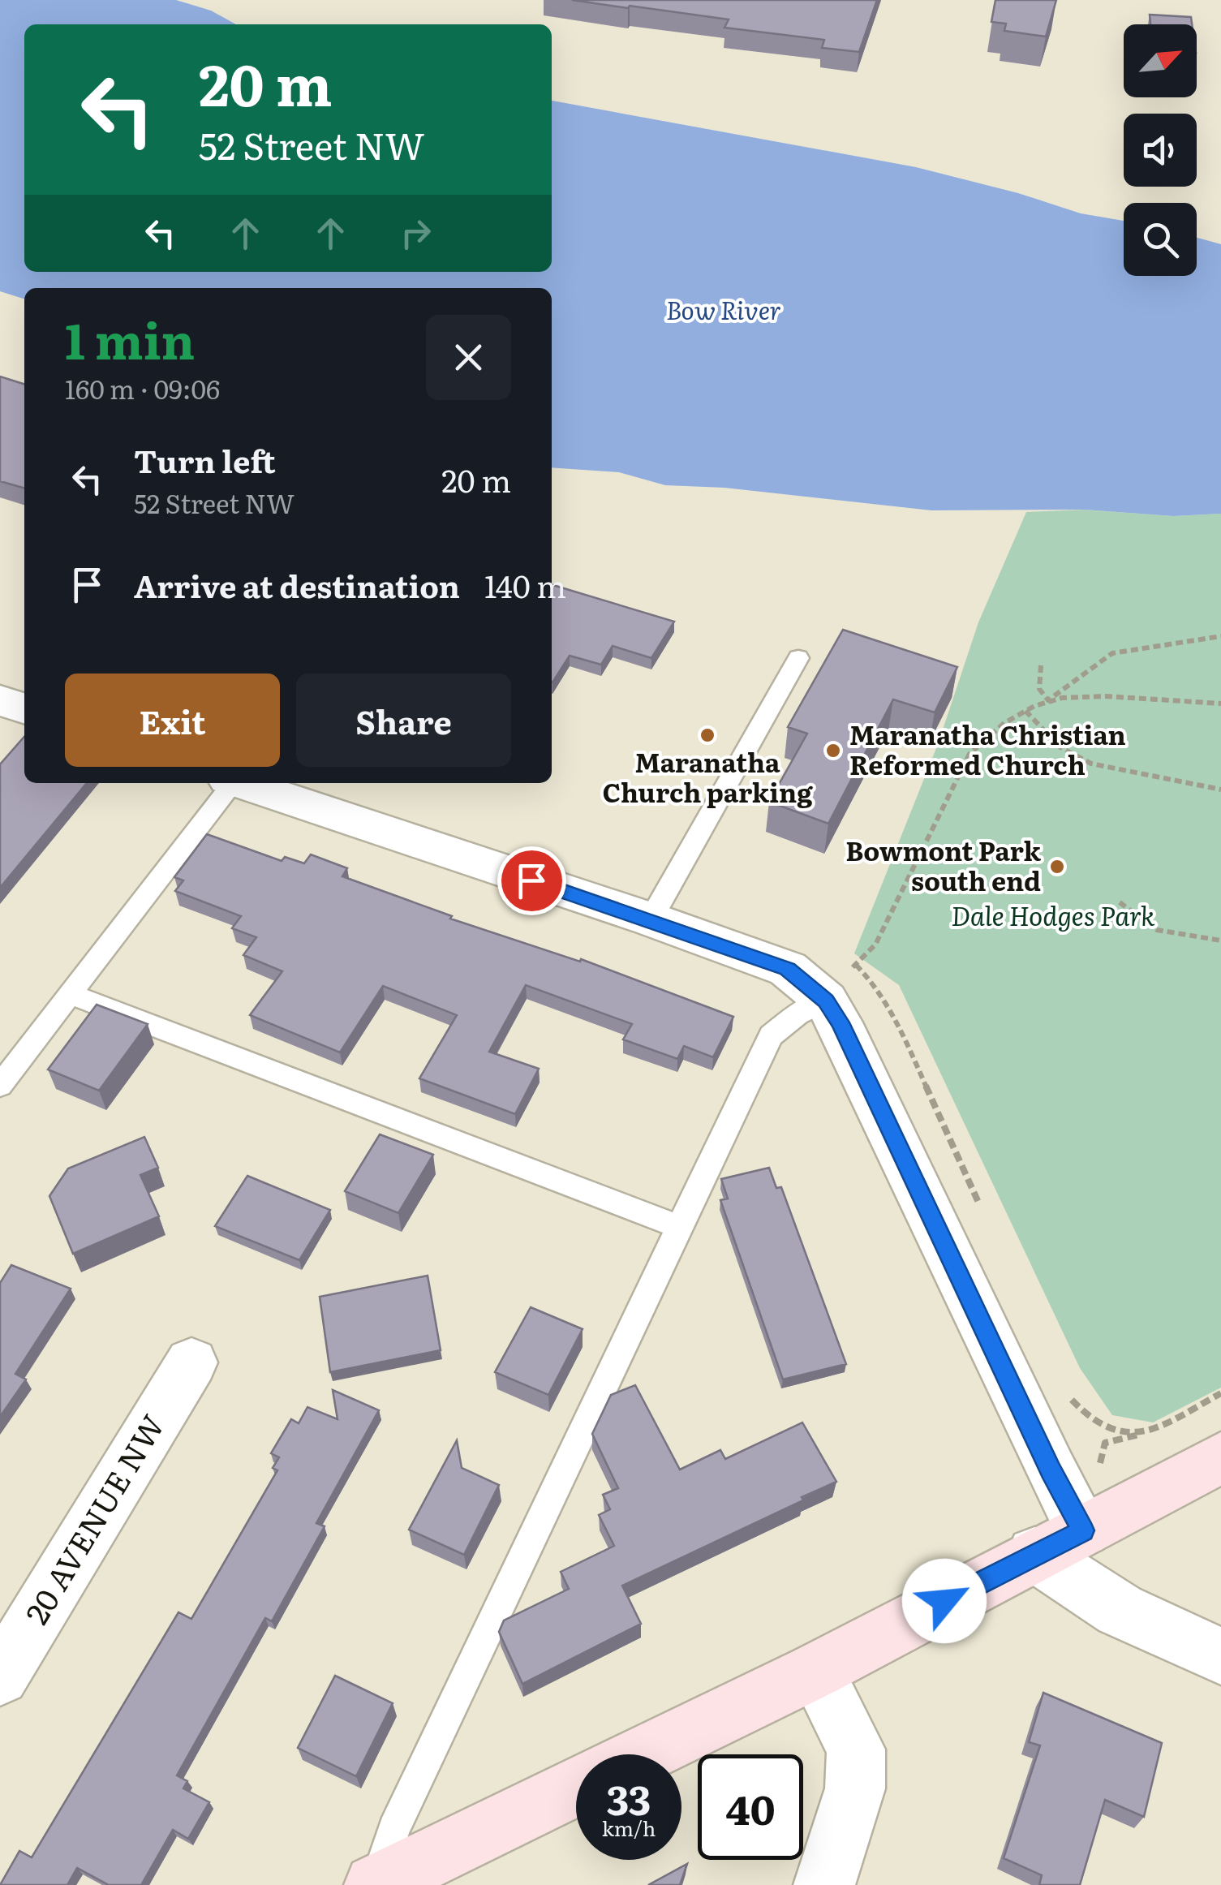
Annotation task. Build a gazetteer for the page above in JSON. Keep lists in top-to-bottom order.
{
  "streets": {
    "street": ["20 AVENUE NW"]
  },
  "water": ["Bow River"],
  "parks": ["Dale Hodges Park"],
  "places": ["Maranatha Church parking", "Maranatha Christian Reformed Church", "Bowmont Park south end"],
  "north": "top right",
  "page": {
    "turn": ["20 m", "52 Street NW"],
    "heading": ["1 min", "160 m · 09:06"],
    "list": [
      {
        "name": "Turn left",
        "note": "52 Street NW",
        "value": "20 m"
      },
      {
        "name": "Arrive at destination",
        "value": "140 m"
      }
    ],
    "buttons": ["Exit", "Share"],
    "speed": "33 km/h",
    "limit": "40"
  }
}
